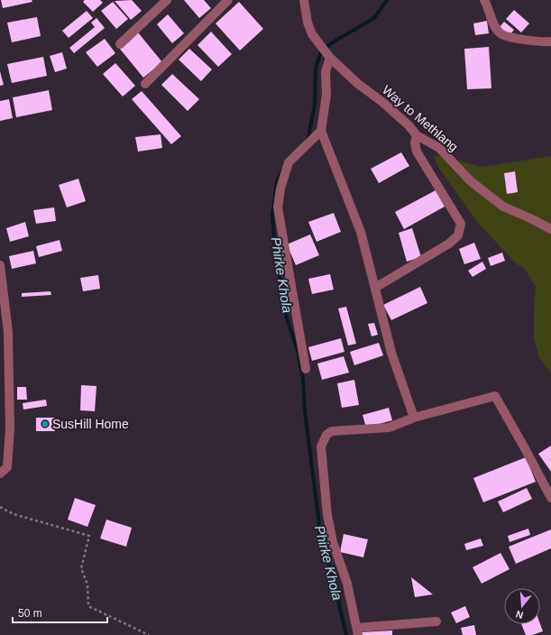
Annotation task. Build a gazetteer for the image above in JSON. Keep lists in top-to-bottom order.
{
  "streets": {
    "street": ["Way to Methlang"]
  },
  "water": ["Phirke Khola"],
  "places": ["SusHill Home"],
  "scale_bar": "50 m",
  "north": "bottom"
}
